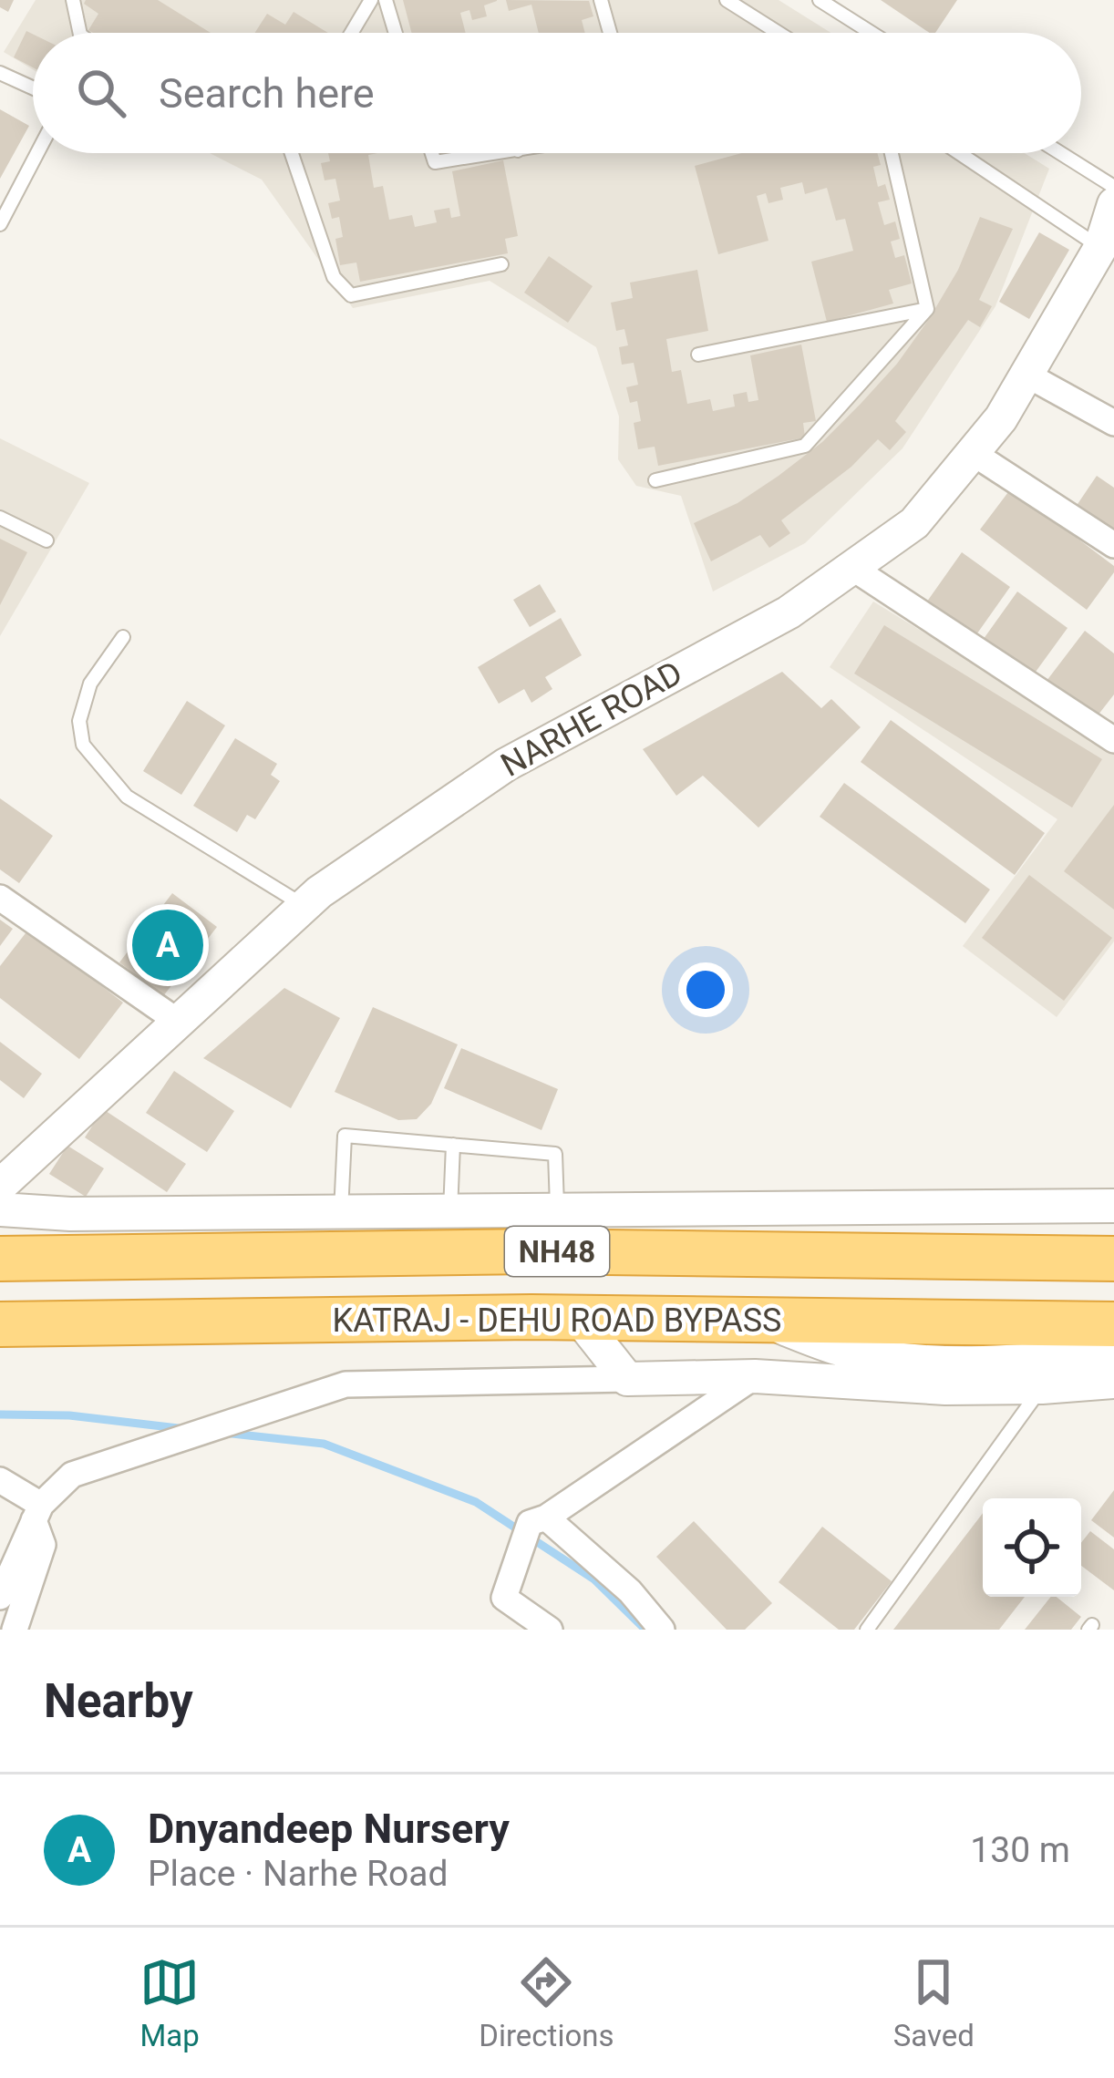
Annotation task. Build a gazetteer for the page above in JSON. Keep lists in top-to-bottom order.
{
  "streets": {
    "highway": ["NH48", "KATRAJ - DEHU ROAD BYPASS"],
    "street": ["NARHE ROAD"]
  },
  "page": {
    "search": "Search here",
    "pins": "A",
    "heading": "Nearby",
    "list": [
      {
        "mark": "A",
        "name": "Dnyandeep Nursery",
        "note": "Place · Narhe Road",
        "value": "130 m"
      }
    ],
    "nav": ["Map", "Directions", "Saved"]
  }
}
